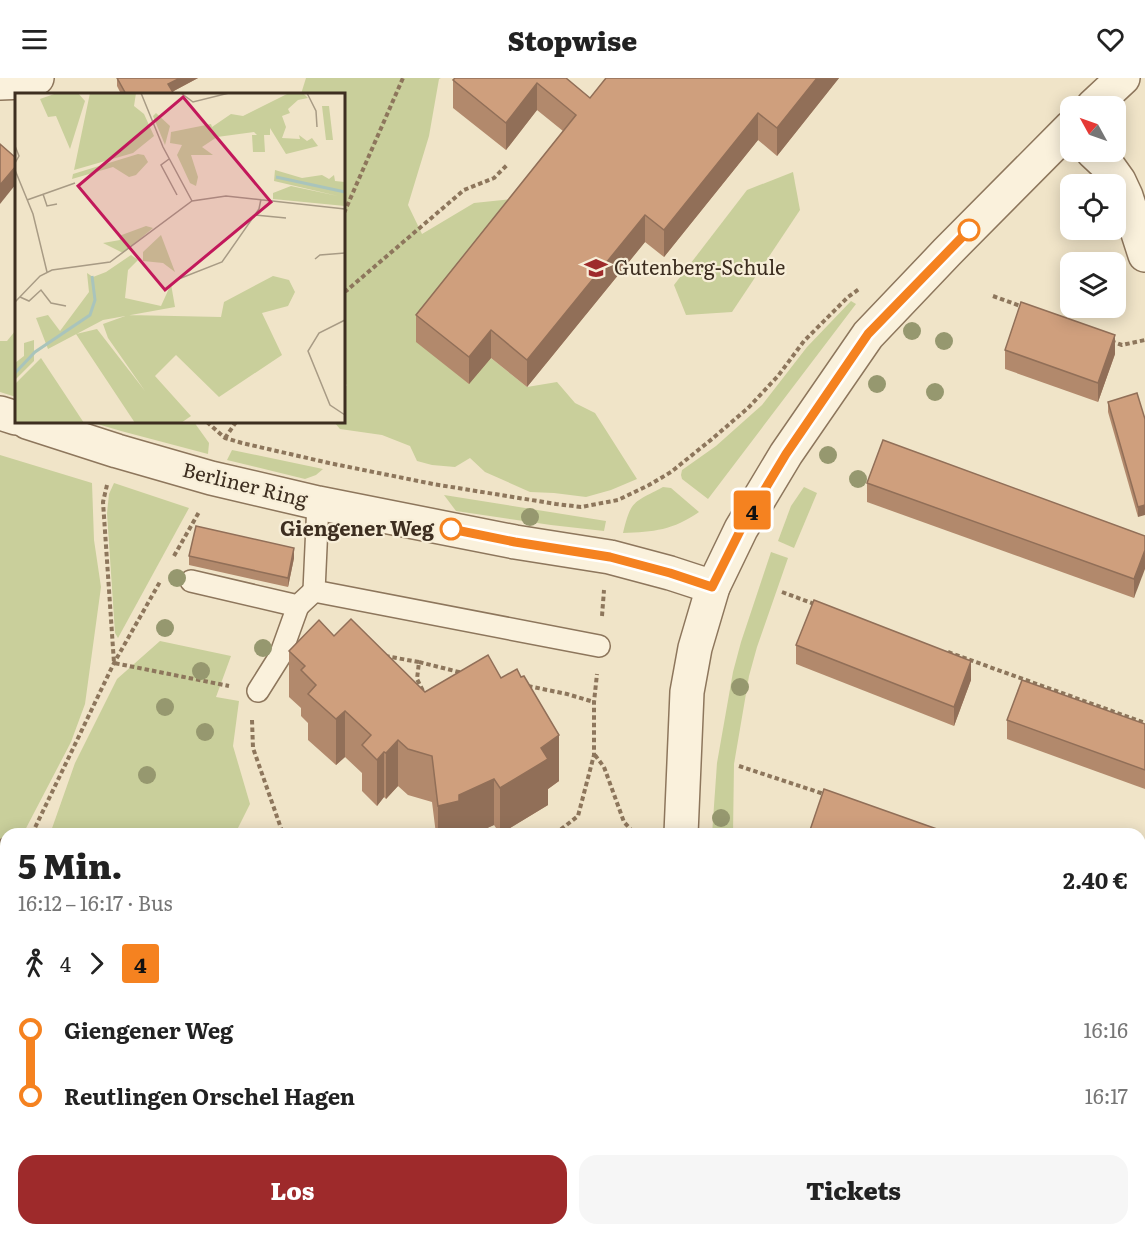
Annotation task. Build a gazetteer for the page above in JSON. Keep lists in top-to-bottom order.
{
  "streets": {
    "street": ["Berliner Ring"]
  },
  "places": {
    "school or university": ["Gutenberg-Schule"],
    "other": ["Giengener Weg"]
  },
  "lines": ["bus line 4"],
  "north": "top left",
  "page": {
    "header": "Stopwise",
    "on_map": "4",
    "heading": ["5 Min.", "16:12 – 16:17 · Bus", "2.40 €"],
    "legs": ["4", "4"],
    "list": [
      {
        "name": "Giengener Weg",
        "value": "16:16"
      },
      {
        "name": "Reutlingen Orschel Hagen",
        "value": "16:17"
      }
    ],
    "buttons": ["Los", "Tickets"]
  }
}
